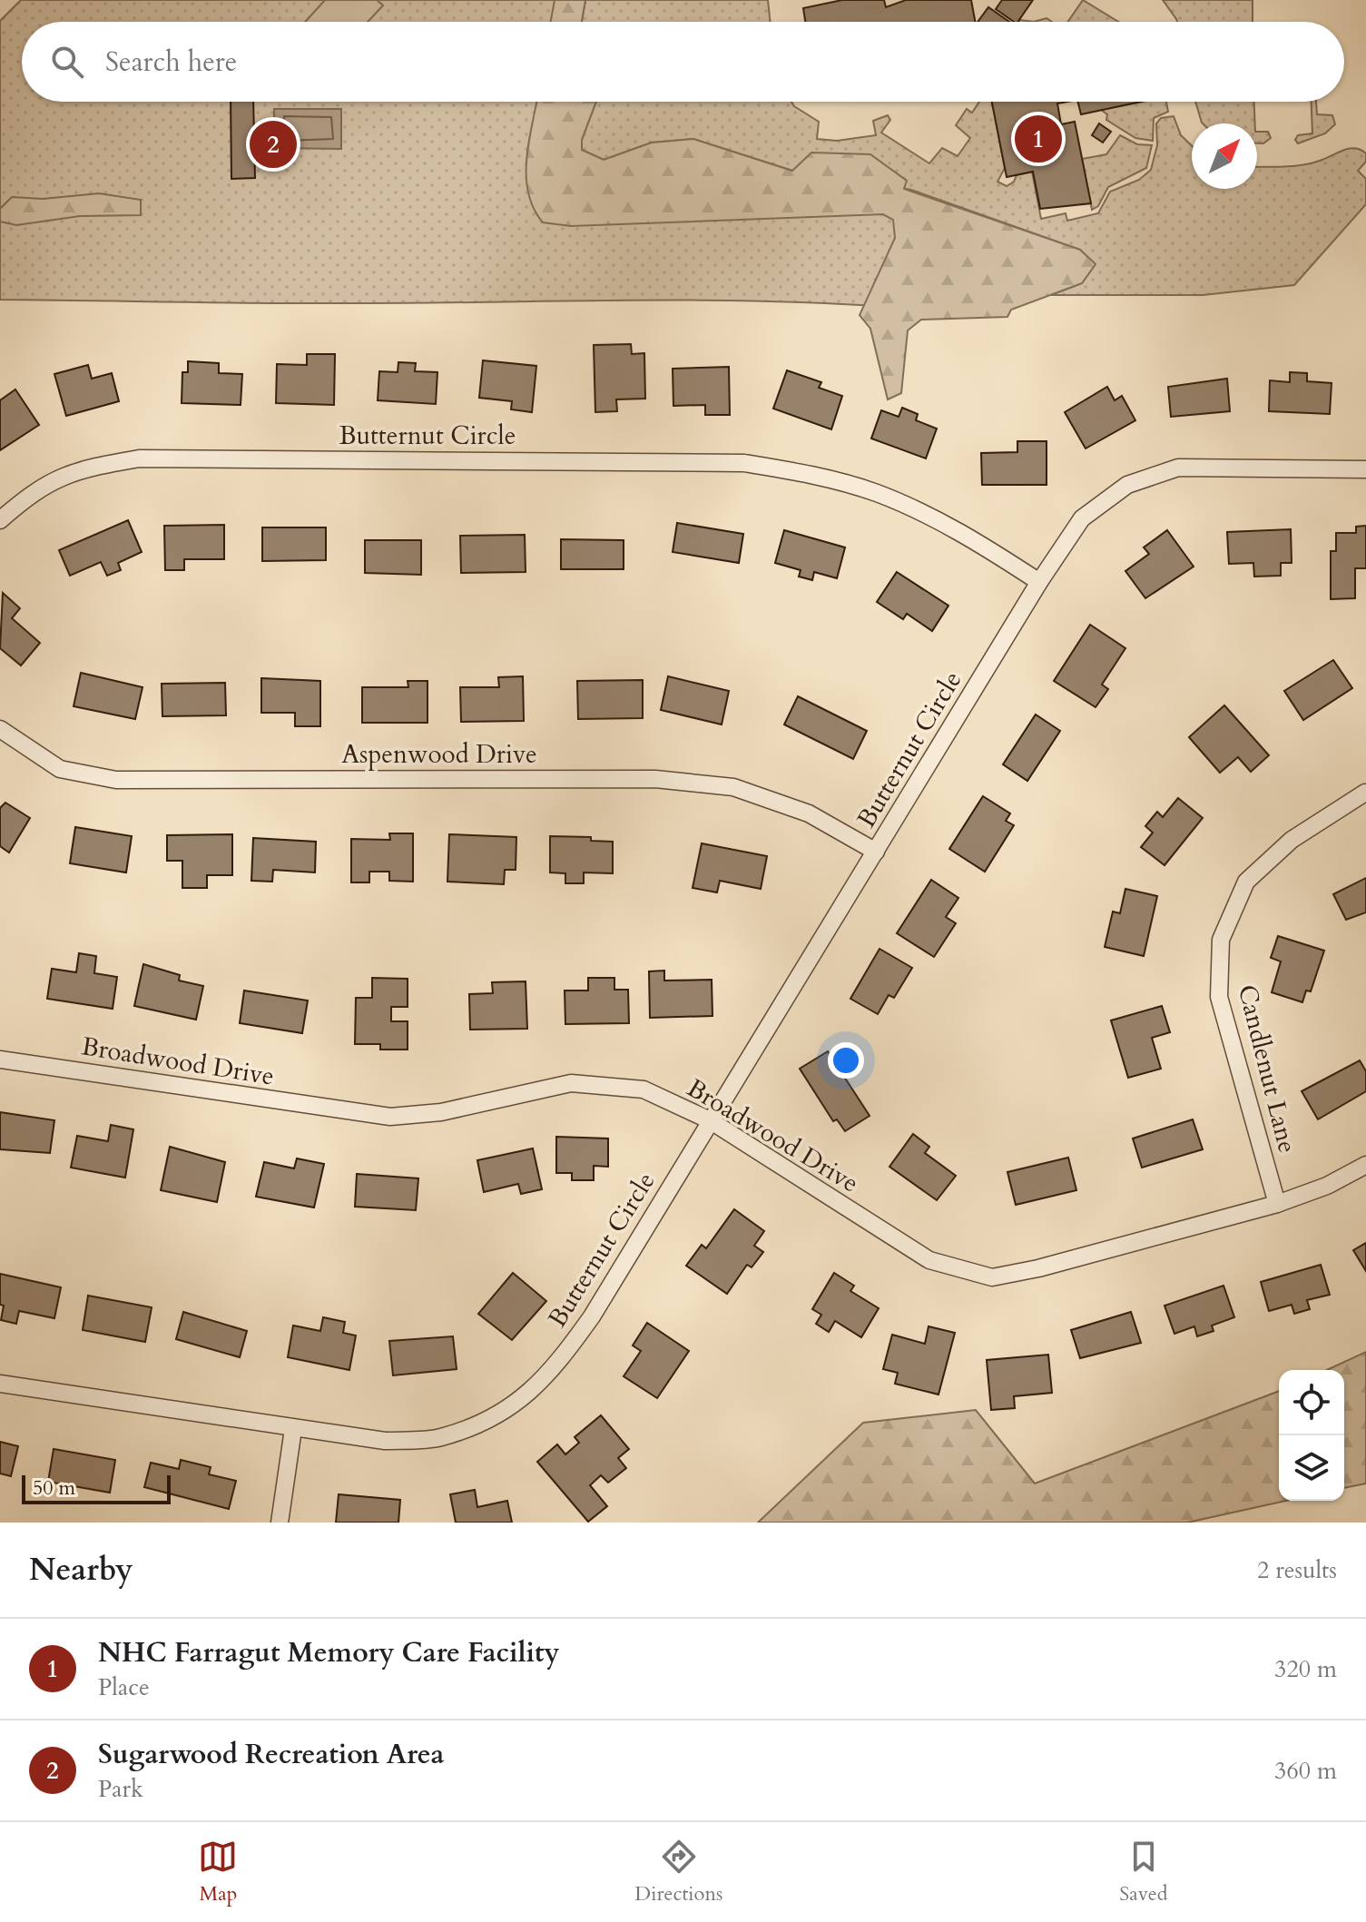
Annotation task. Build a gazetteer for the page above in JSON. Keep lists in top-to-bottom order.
{
  "streets": {
    "street": [
      "Butternut Circle",
      "Aspenwood Drive",
      "Broadwood Drive",
      "Candlenut Lane"
    ]
  },
  "crossings": [
    ["Butternut Circle", "Aspenwood Drive"],
    ["Butternut Circle", "Broadwood Drive"],
    ["Broadwood Drive", "Candlenut Lane"]
  ],
  "scale_bar": "50 m",
  "north": "top right",
  "page": {
    "search": "Search here",
    "pins": ["1", "2"],
    "scale": "50 m",
    "heading": ["Nearby", "2 results"],
    "list": [
      {
        "mark": "1",
        "name": "NHC Farragut Memory Care Facility",
        "note": "Place",
        "value": "320 m"
      },
      {
        "mark": "2",
        "name": "Sugarwood Recreation Area",
        "note": "Park",
        "value": "360 m"
      }
    ],
    "nav": ["Map", "Directions", "Saved"]
  }
}
